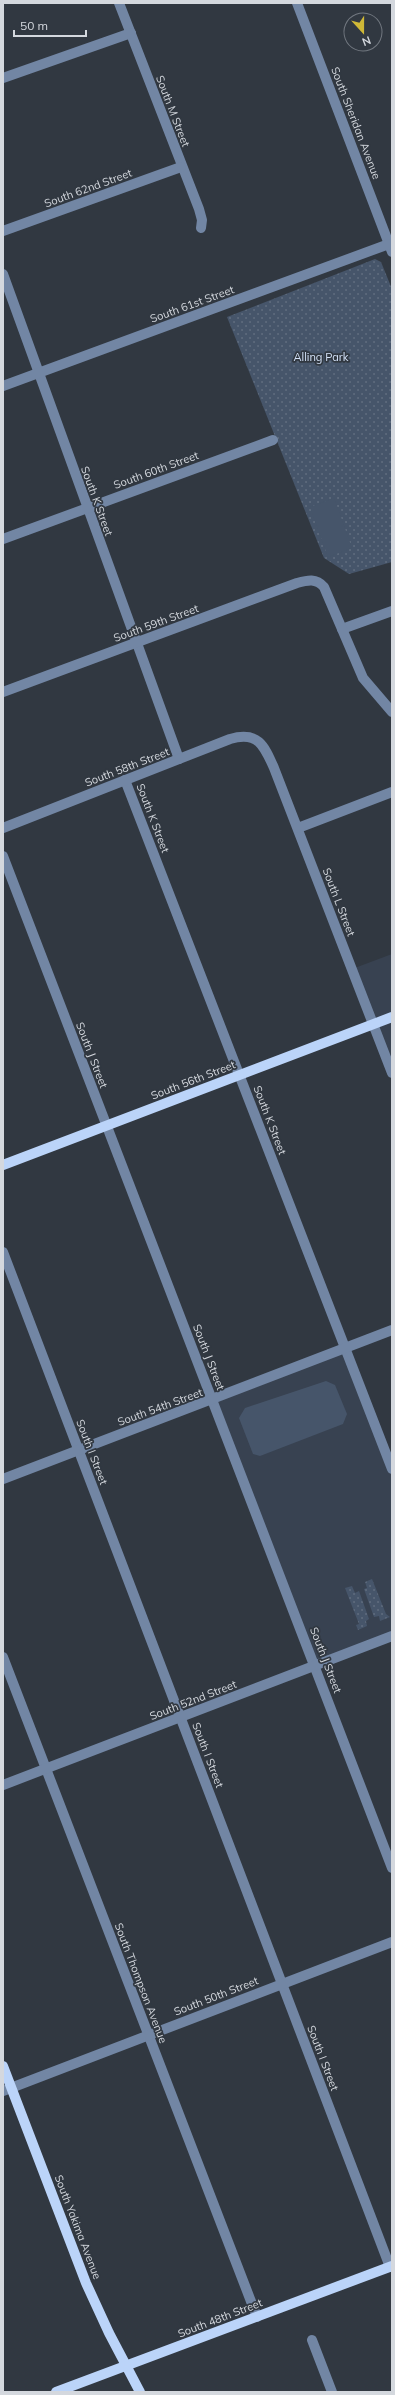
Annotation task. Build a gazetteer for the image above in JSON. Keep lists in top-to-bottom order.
{
  "streets": {
    "main road": ["South 56th Street", "South Yakima Avenue", "South 48th Street"],
    "street": [
      "South M Street",
      "South Sheridan Avenue",
      "South 62nd Street",
      "South 61st Street",
      "South 60th Street",
      "South K Street",
      "South 59th Street",
      "South 58th Street",
      "South L Street",
      "South J Street",
      "South 54th Street",
      "South I Street",
      "South 52nd Street",
      "South Thompson Avenue",
      "South 50th Street"
    ]
  },
  "crossings": [
    ["South M Street", "South 62nd Street"],
    ["South Sheridan Avenue", "South 61st Street"],
    ["South 61st Street", "South K Street"],
    ["South 60th Street", "South K Street"],
    ["South K Street", "South 59th Street"],
    ["South K Street", "South 58th Street"],
    ["South K Street", "South 56th Street"],
    ["South K Street", "South 54th Street"],
    ["South 58th Street", "South L Street"],
    ["South L Street", "South 56th Street"],
    ["South J Street", "South 56th Street"],
    ["South J Street", "South 54th Street"],
    ["South J Street", "South 52nd Street"],
    ["South 54th Street", "South I Street"],
    ["South I Street", "South 52nd Street"],
    ["South I Street", "South 50th Street"],
    ["South I Street", "South 48th Street"],
    ["South 52nd Street", "South Thompson Avenue"],
    ["South Thompson Avenue", "South 50th Street"],
    ["South Thompson Avenue", "South 48th Street"],
    ["South 50th Street", "South Yakima Avenue"],
    ["South Yakima Avenue", "South 48th Street"]
  ],
  "parks": ["Alling Park"],
  "scale_bar": "50 m",
  "north": "bottom"
}
